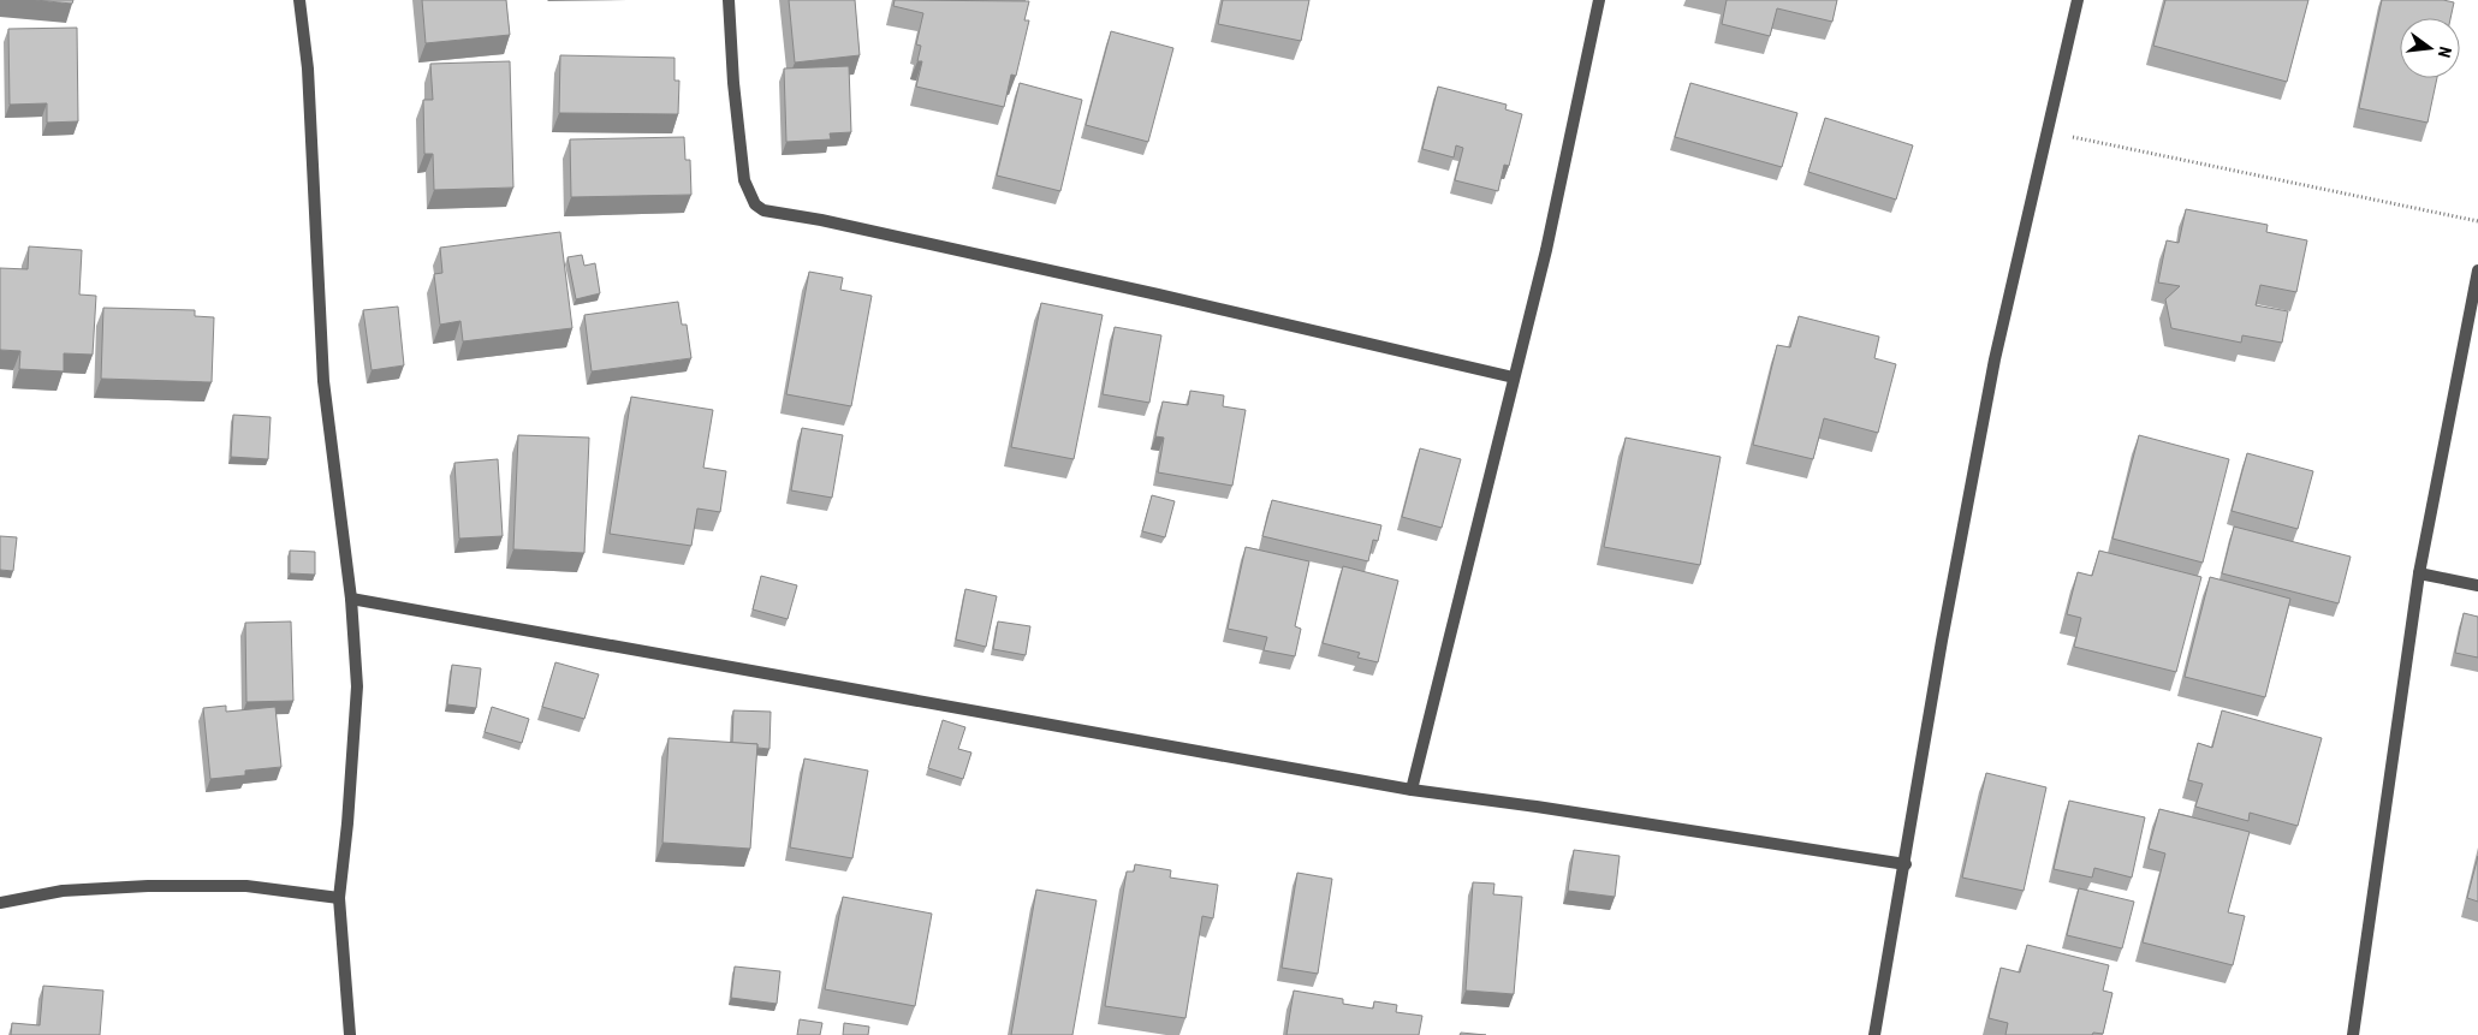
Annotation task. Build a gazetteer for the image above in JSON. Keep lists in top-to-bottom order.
{
  "north": "right"
}
